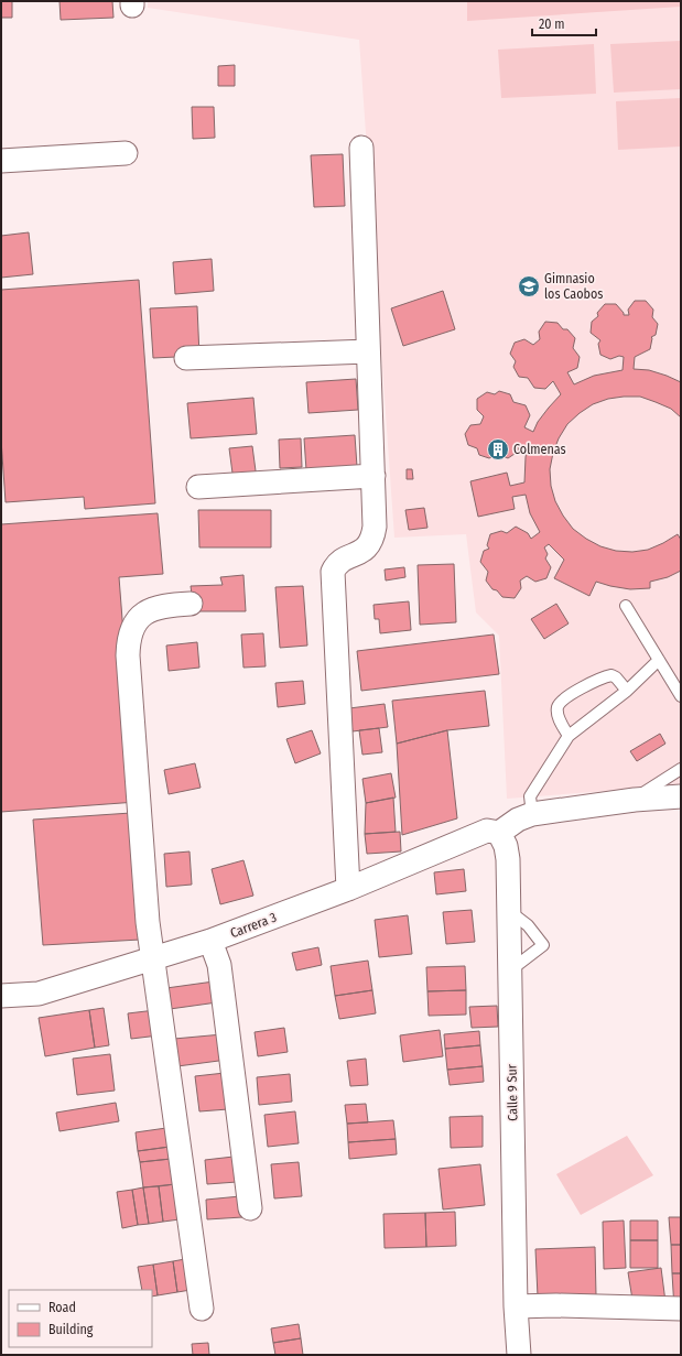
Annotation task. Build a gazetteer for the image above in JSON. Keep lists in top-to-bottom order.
{
  "streets": {
    "street": ["Carrera 3", "Calle 9 Sur"]
  },
  "crossings": [
    ["Carrera 3", "Calle 9 Sur"]
  ],
  "places": {
    "school or university": ["Gimnasio los Caobos"],
    "building": ["Colmenas"]
  },
  "legend": ["Road", "Building"],
  "scale_bar": "20 m"
}
